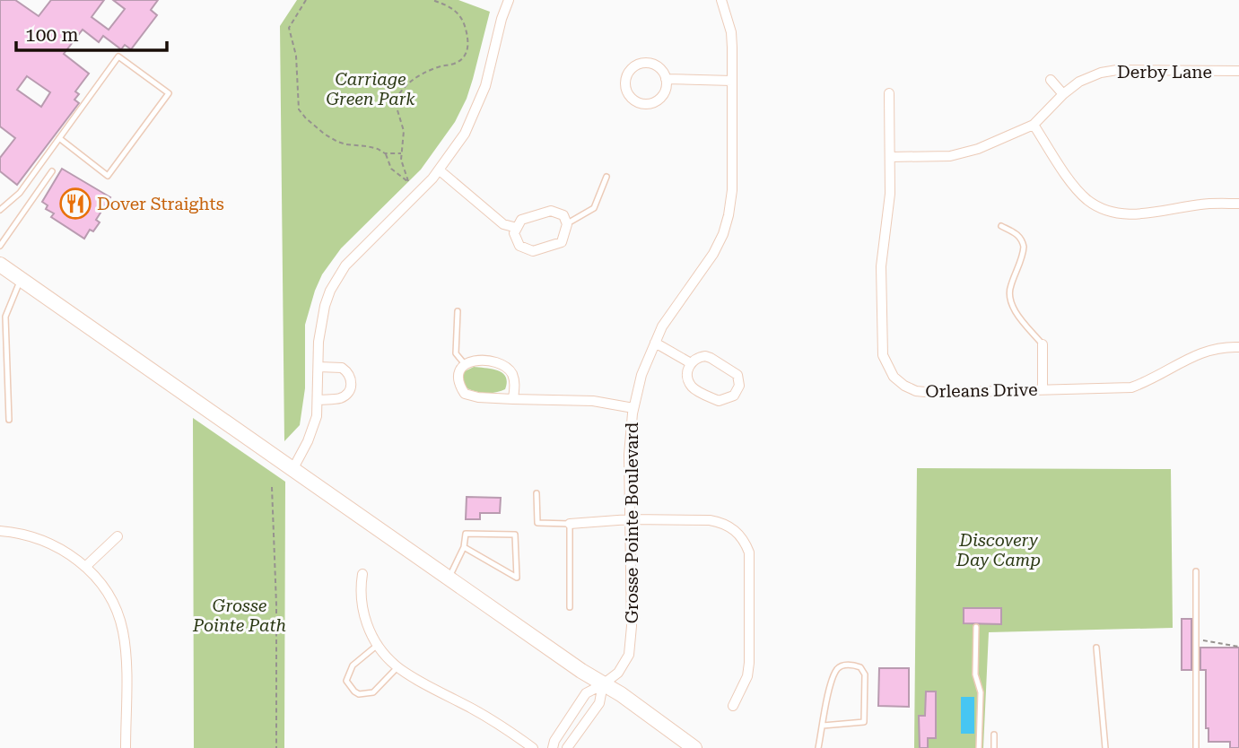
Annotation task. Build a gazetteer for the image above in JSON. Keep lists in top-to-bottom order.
{
  "streets": {
    "street": ["Derby Lane", "Orleans Drive", "Grosse Pointe Boulevard"]
  },
  "crossings": [
    ["Derby Lane", "Orleans Drive"]
  ],
  "parks": ["Carriage Green Park", "Discovery Day Camp", "Grosse Pointe Path"],
  "places": {
    "restaurant": ["Dover Straights"]
  },
  "scale_bar": "100 m"
}
